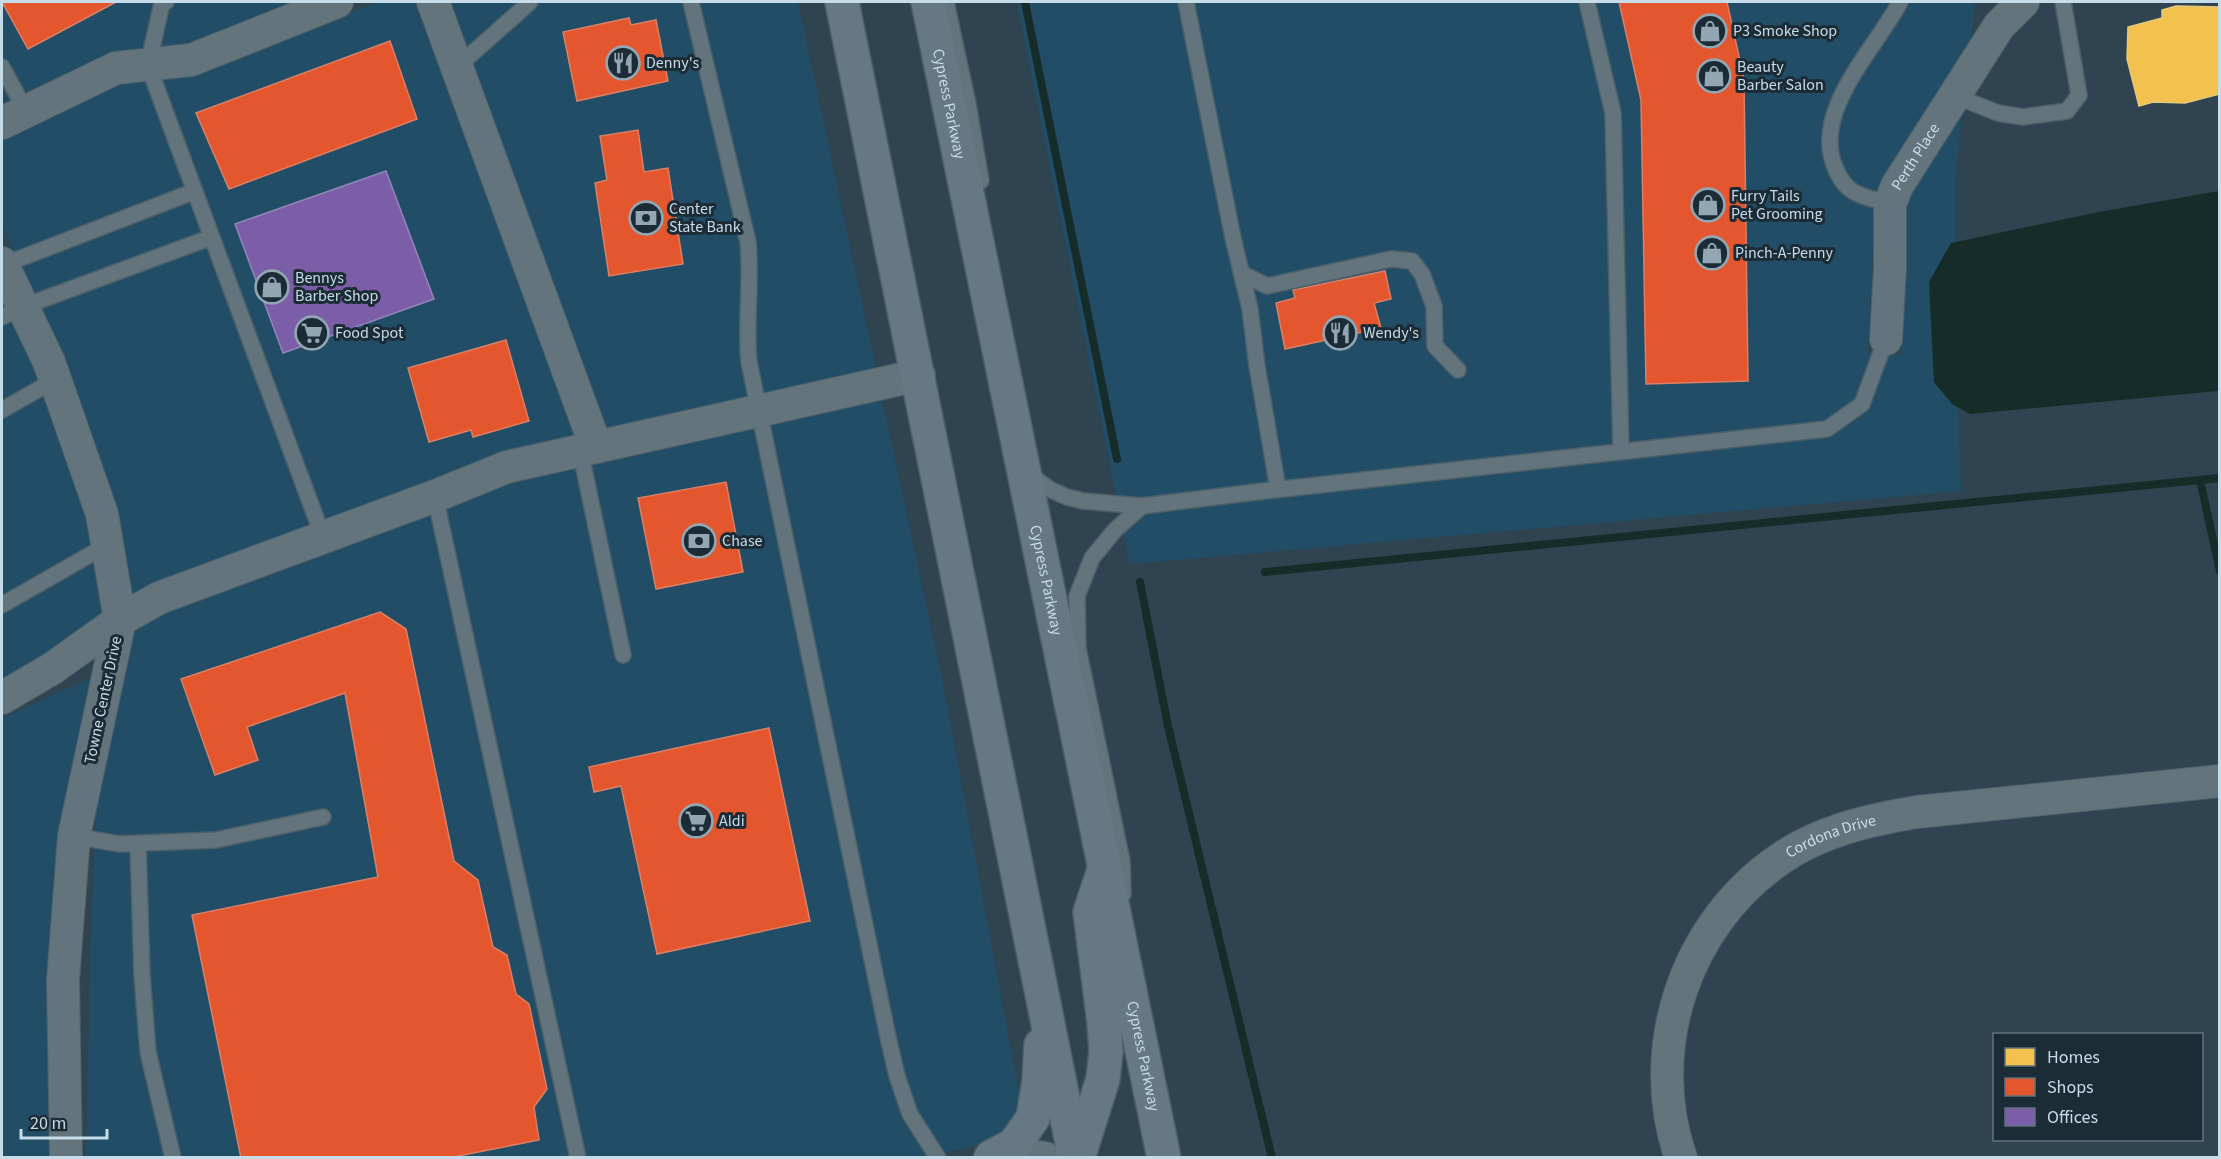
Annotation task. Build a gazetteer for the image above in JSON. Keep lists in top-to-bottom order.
{
  "streets": {
    "main road": ["Cypress Parkway"],
    "street": ["Perth Place", "Towne Center Drive", "Cordona Drive"]
  },
  "places": {
    "shop": [
      "P3 Smoke Shop",
      "Beauty Barber Salon",
      "Furry Tails Pet Grooming",
      "Pinch-A-Penny",
      "Bennys Barber Shop"
    ],
    "restaurant": ["Denny's", "Wendy's"],
    "bank": ["Center State Bank", "Chase"],
    "supermarket": ["Food Spot", "Aldi"]
  },
  "legend": ["Homes", "Shops", "Offices"],
  "scale_bar": "20 m"
}
